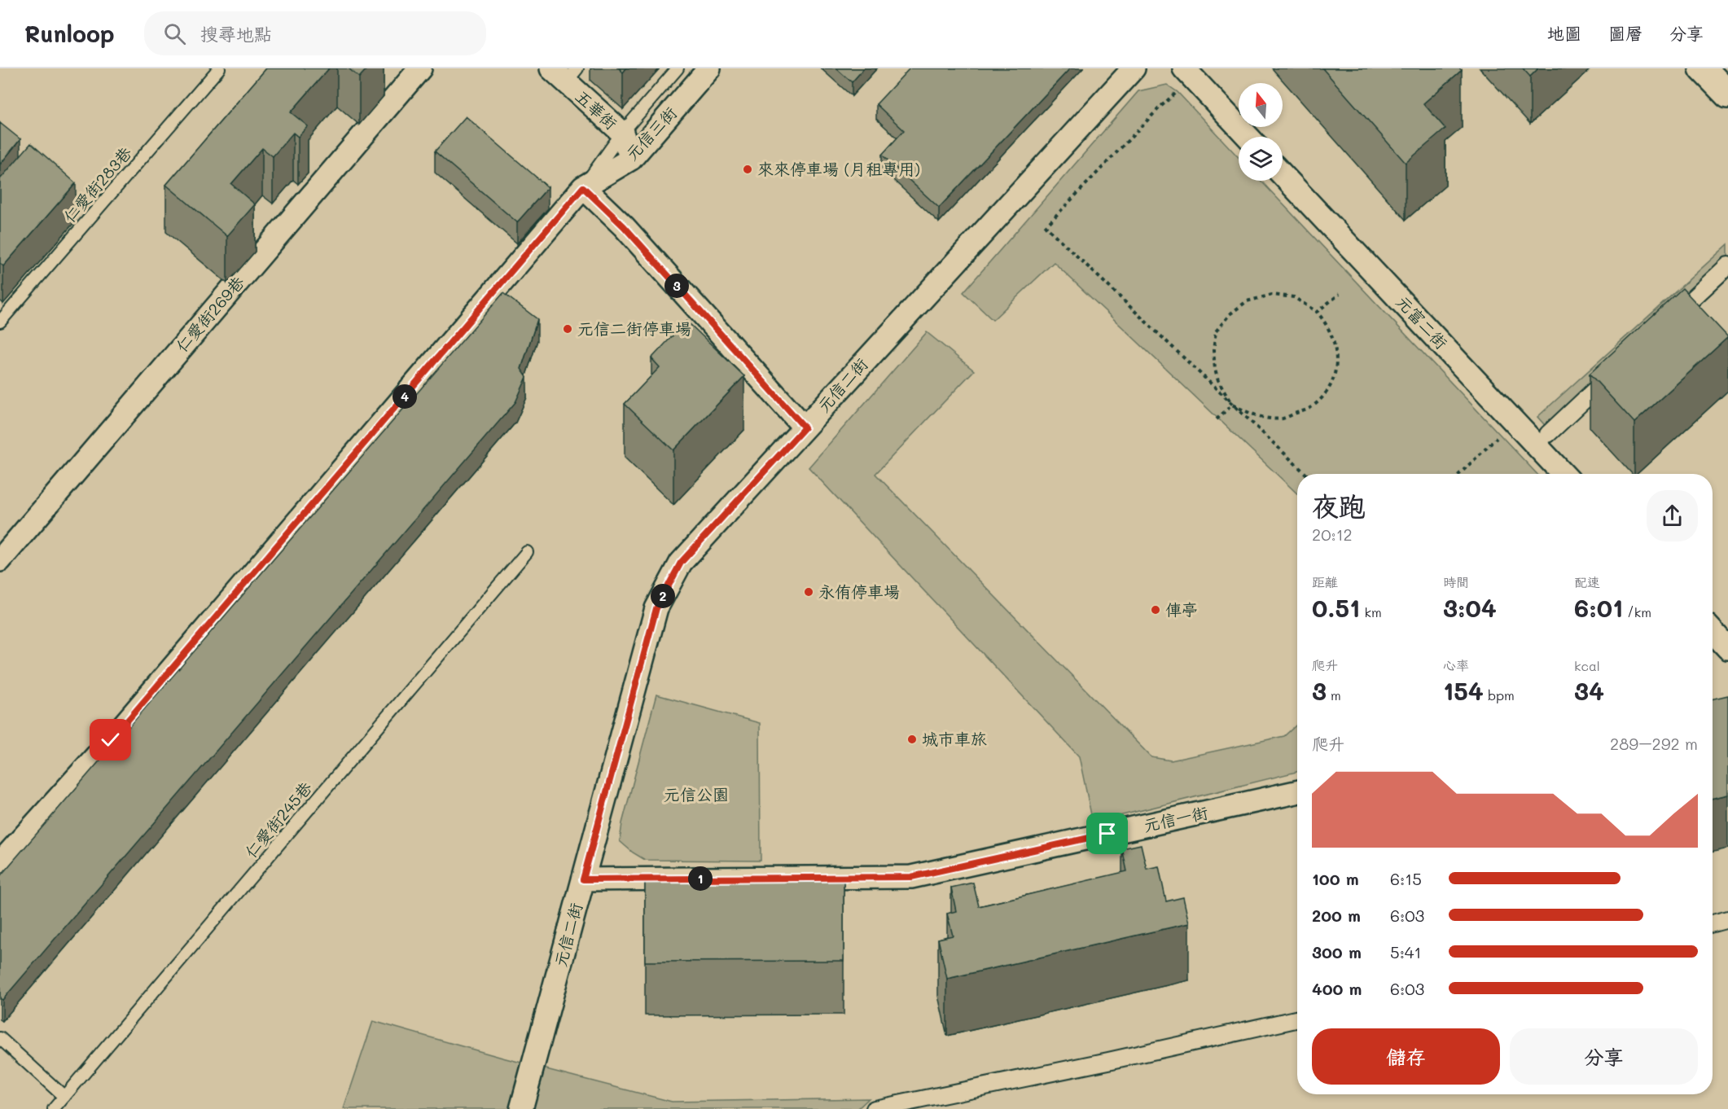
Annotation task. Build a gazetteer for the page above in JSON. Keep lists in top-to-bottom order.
{
  "streets": {
    "street": [
      "五華街",
      "元信三街",
      "仁愛街269巷",
      "元富二街",
      "元信二街",
      "元信一街"
    ],
    "lane": ["仁愛街283巷", "仁愛街245巷"]
  },
  "crossings": [
    ["五華街", "元信三街"],
    ["元信二街", "元信一街"]
  ],
  "parks": ["元信公園"],
  "places": [
    "來來停車場 (月租專用)",
    "元信二街停車場",
    "永侑停車場",
    "俥亭",
    "城市車旅"
  ],
  "north": "top",
  "page": {
    "header": "Runloop",
    "search": "搜尋地點",
    "nav": ["地圖", "圖層", "分享"],
    "pins": [
      "3",
      "4",
      "2",
      "1"
    ],
    "heading": ["夜跑", "20:12"],
    "stats": [
      ["距離", "0.51 km"],
      ["時間", "3:04"],
      ["配速", "6:01 /km"],
      ["爬升", "3 m"],
      ["心率", "154 bpm"],
      ["kcal", "34"]
    ],
    "chart": ["爬升", "289–292 m"],
    "list": [
      {
        "name": "100 m",
        "note": "6:15"
      },
      {
        "name": "200 m",
        "note": "6:03"
      },
      {
        "name": "300 m",
        "note": "5:41"
      },
      {
        "name": "400 m",
        "note": "6:03"
      }
    ],
    "buttons": ["儲存", "分享"]
  }
}
